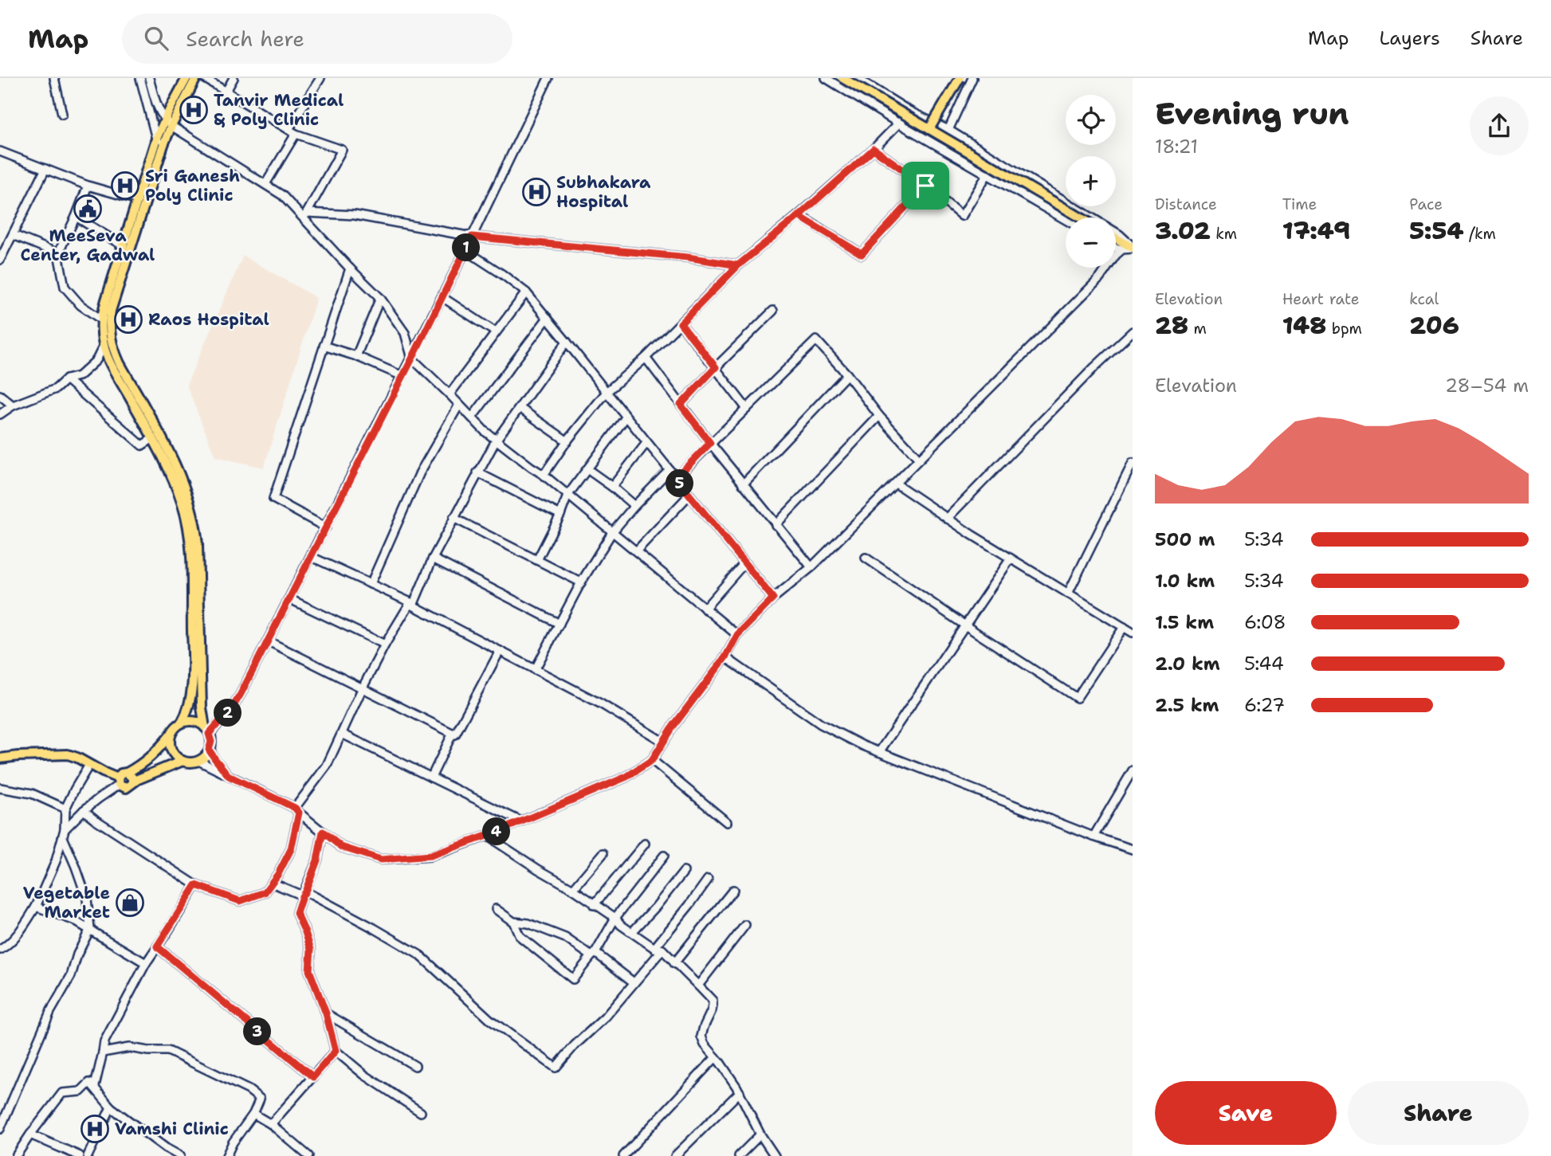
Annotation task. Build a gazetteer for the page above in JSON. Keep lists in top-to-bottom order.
{
  "places": {
    "hospital": [
      "Tanvir Medical & Poly Clinic",
      "Sri Ganesh Poly Clinic",
      "Subhakara Hospital",
      "Raos Hospital",
      "Vamshi Clinic"
    ],
    "public building": ["MeeSeva Center, Gadwal"],
    "shop": ["Vegetable Market"]
  },
  "page": {
    "header": "Map",
    "search": "Search here",
    "nav": ["Map", "Layers", "Share"],
    "heading": ["Evening run", "18:21"],
    "map_buttons": ["+", "−"],
    "stats": [
      ["Distance", "3.02 km"],
      ["Time", "17:49"],
      ["Pace", "5:54 /km"],
      ["Elevation", "28 m"],
      ["Heart rate", "148 bpm"],
      ["kcal", "206"]
    ],
    "pins": [
      "1",
      "5",
      "2",
      "4",
      "3"
    ],
    "chart": ["Elevation", "28–54 m"],
    "list": [
      {
        "name": "500 m",
        "note": "5:34"
      },
      {
        "name": "1.0 km",
        "note": "5:34"
      },
      {
        "name": "1.5 km",
        "note": "6:08"
      },
      {
        "name": "2.0 km",
        "note": "5:44"
      },
      {
        "name": "2.5 km",
        "note": "6:27"
      }
    ],
    "buttons": ["Save", "Share"]
  }
}
